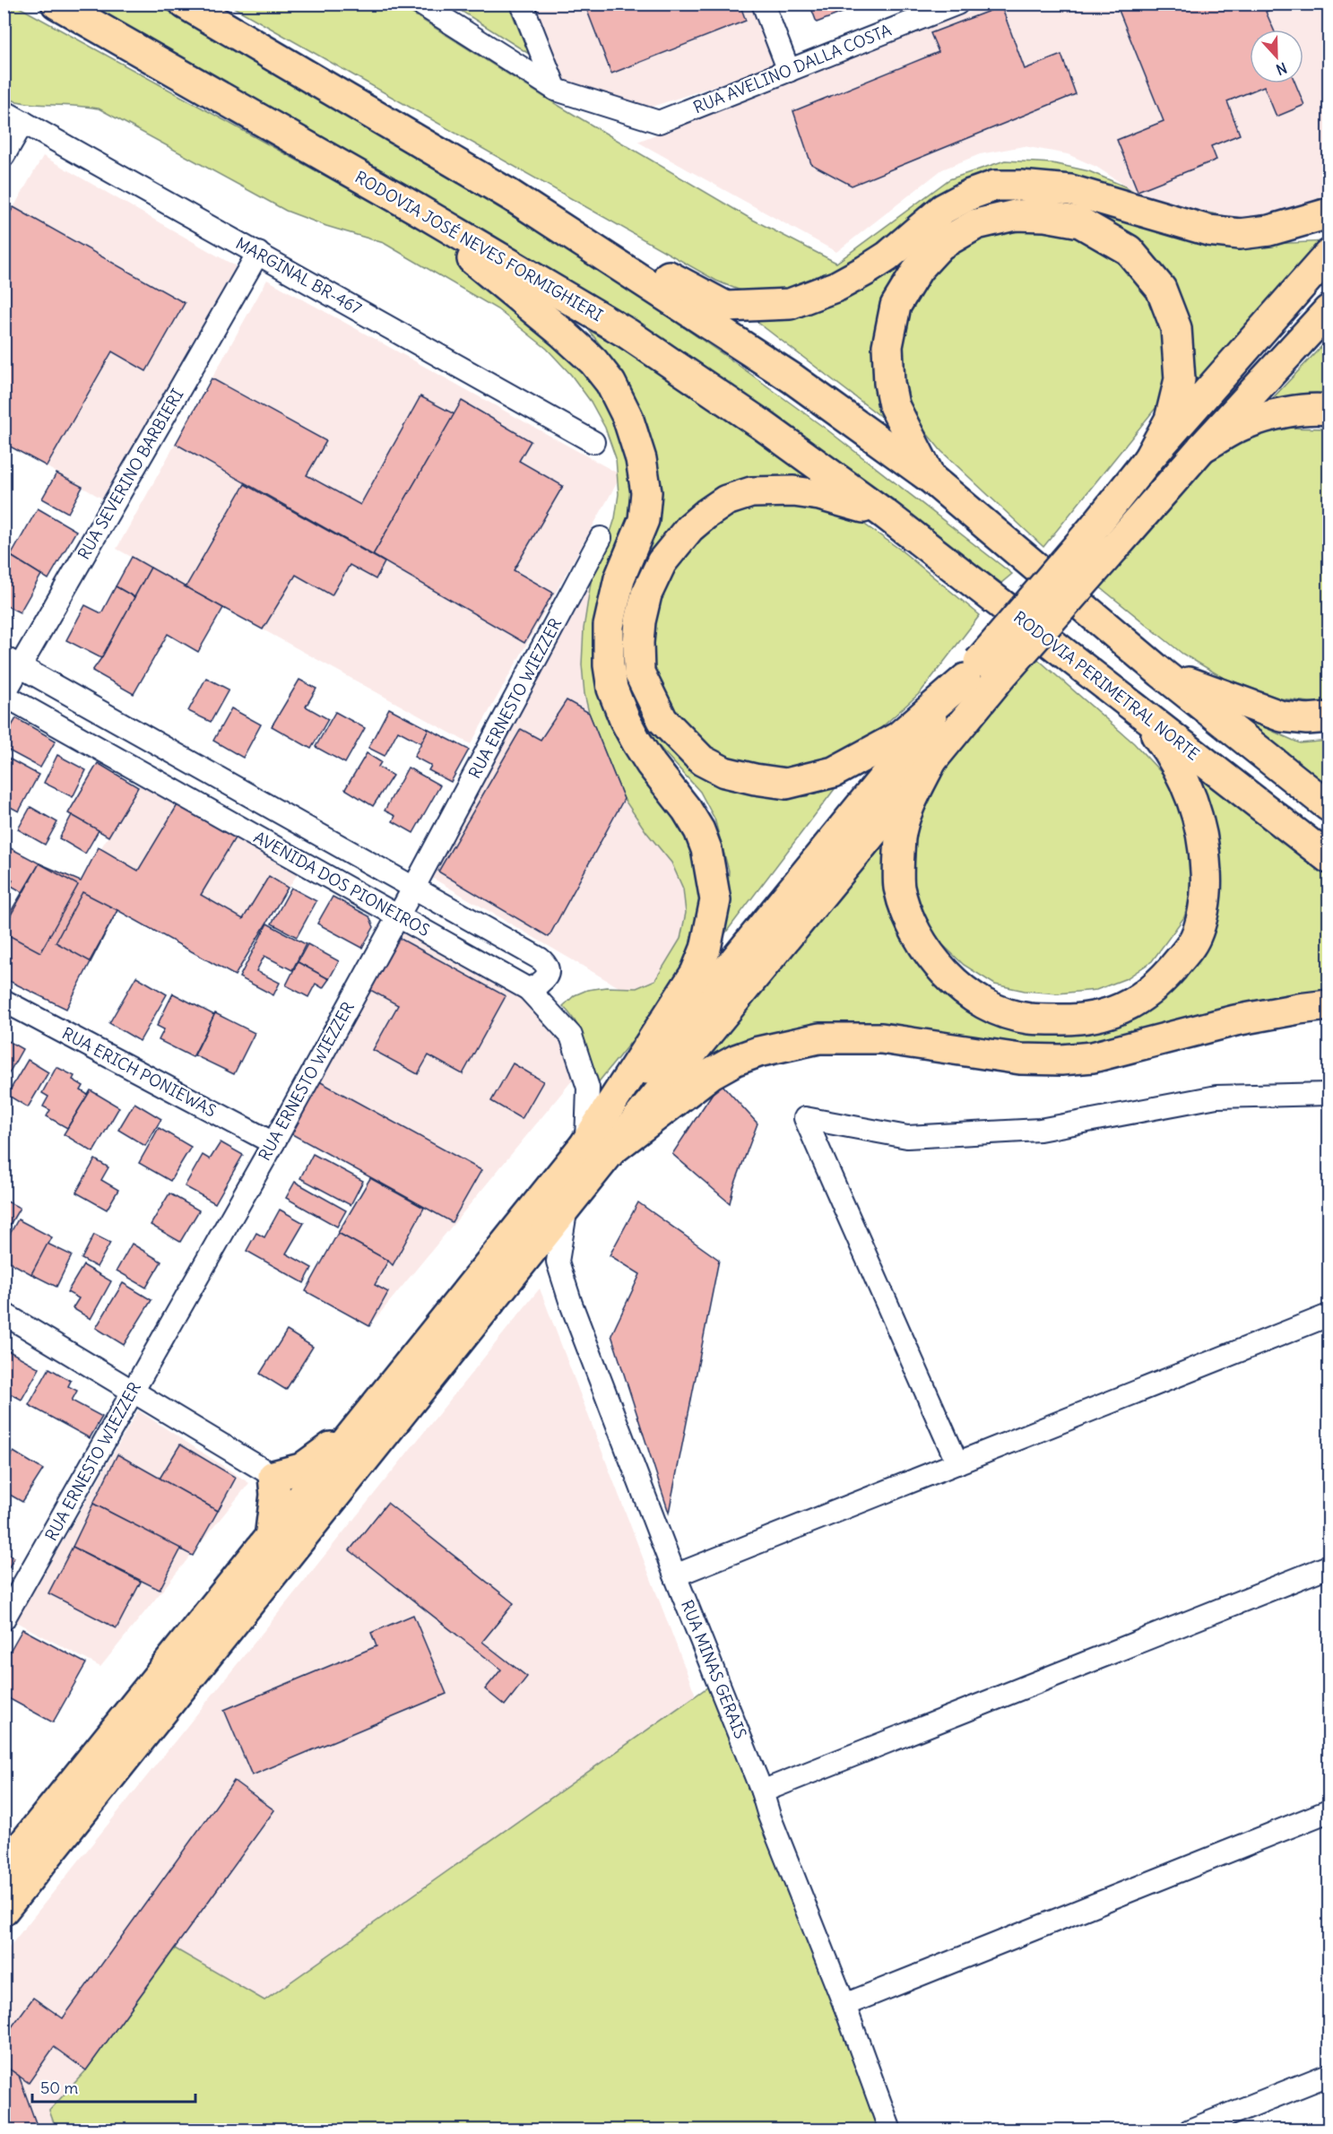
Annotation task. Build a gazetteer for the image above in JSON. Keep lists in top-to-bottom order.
{
  "streets": {
    "main road": ["RODOVIA JOSÉ NEVES FORMIGHIERI", "RODOVIA PERIMETRAL NORTE"],
    "street": [
      "RUA AVELINO DALLA COSTA",
      "MARGINAL BR-467",
      "RUA SEVERINO BARBIERI",
      "RUA ERNESTO WIEZZER",
      "AVENIDA DOS PIONEIROS",
      "RUA ERICH PONIEWAS",
      "RUA MINAS GERAIS"
    ]
  },
  "crossings": [
    ["RODOVIA JOSÉ NEVES FORMIGHIERI", "RODOVIA PERIMETRAL NORTE"],
    ["MARGINAL BR-467", "RUA SEVERINO BARBIERI"],
    ["RUA SEVERINO BARBIERI", "AVENIDA DOS PIONEIROS"],
    ["RUA ERNESTO WIEZZER", "AVENIDA DOS PIONEIROS"],
    ["RUA ERNESTO WIEZZER", "RUA ERICH PONIEWAS"]
  ],
  "scale_bar": "50 m",
  "north": "bottom"
}
